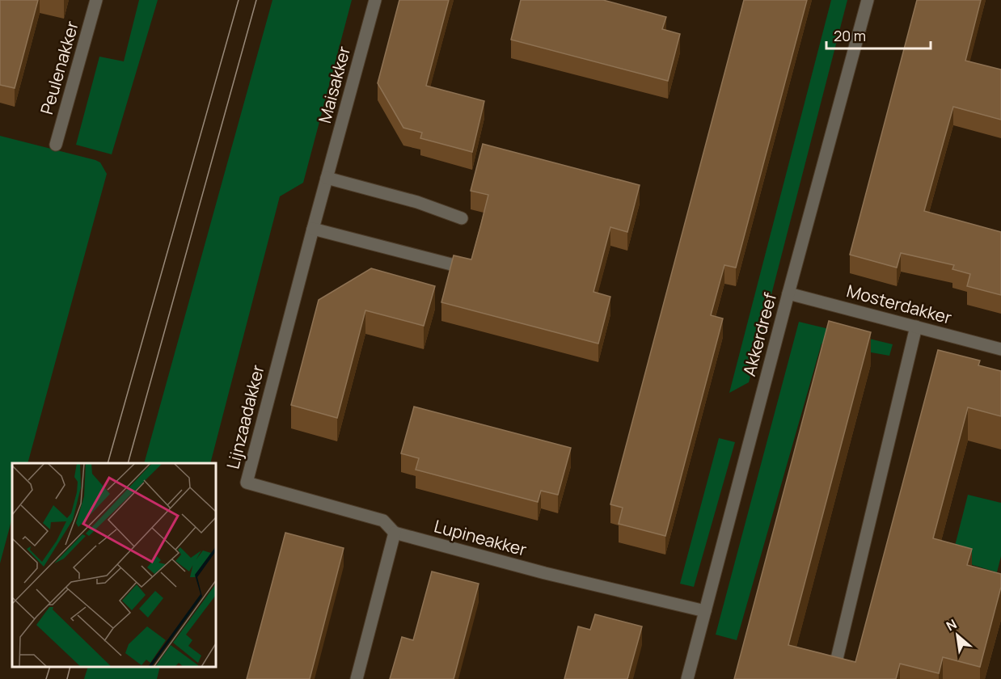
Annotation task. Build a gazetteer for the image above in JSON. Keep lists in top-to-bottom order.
{
  "streets": {
    "street": [
      "Peulenakker",
      "Maisakker",
      "Mosterdakker",
      "Akkerdreef",
      "Lijnzaadakker",
      "Lupineakker"
    ]
  },
  "crossings": [
    ["Maisakker", "Lijnzaadakker"],
    ["Mosterdakker", "Akkerdreef"],
    ["Akkerdreef", "Lupineakker"],
    ["Lijnzaadakker", "Lupineakker"]
  ],
  "scale_bar": "20 m",
  "north": "top left"
}
